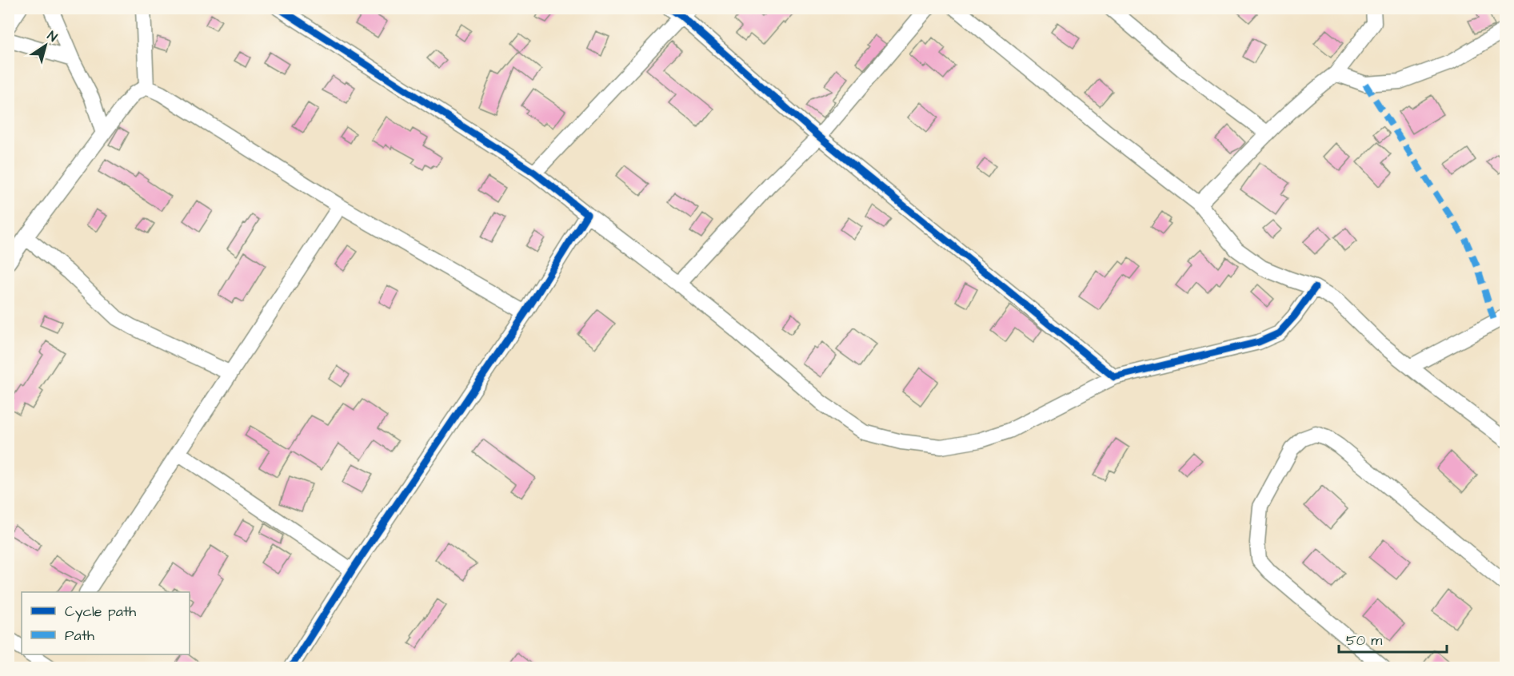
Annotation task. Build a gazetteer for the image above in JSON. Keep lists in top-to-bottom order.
{
  "legend": ["Cycle path", "Path"],
  "scale_bar": "50 m",
  "north": "top right"
}
